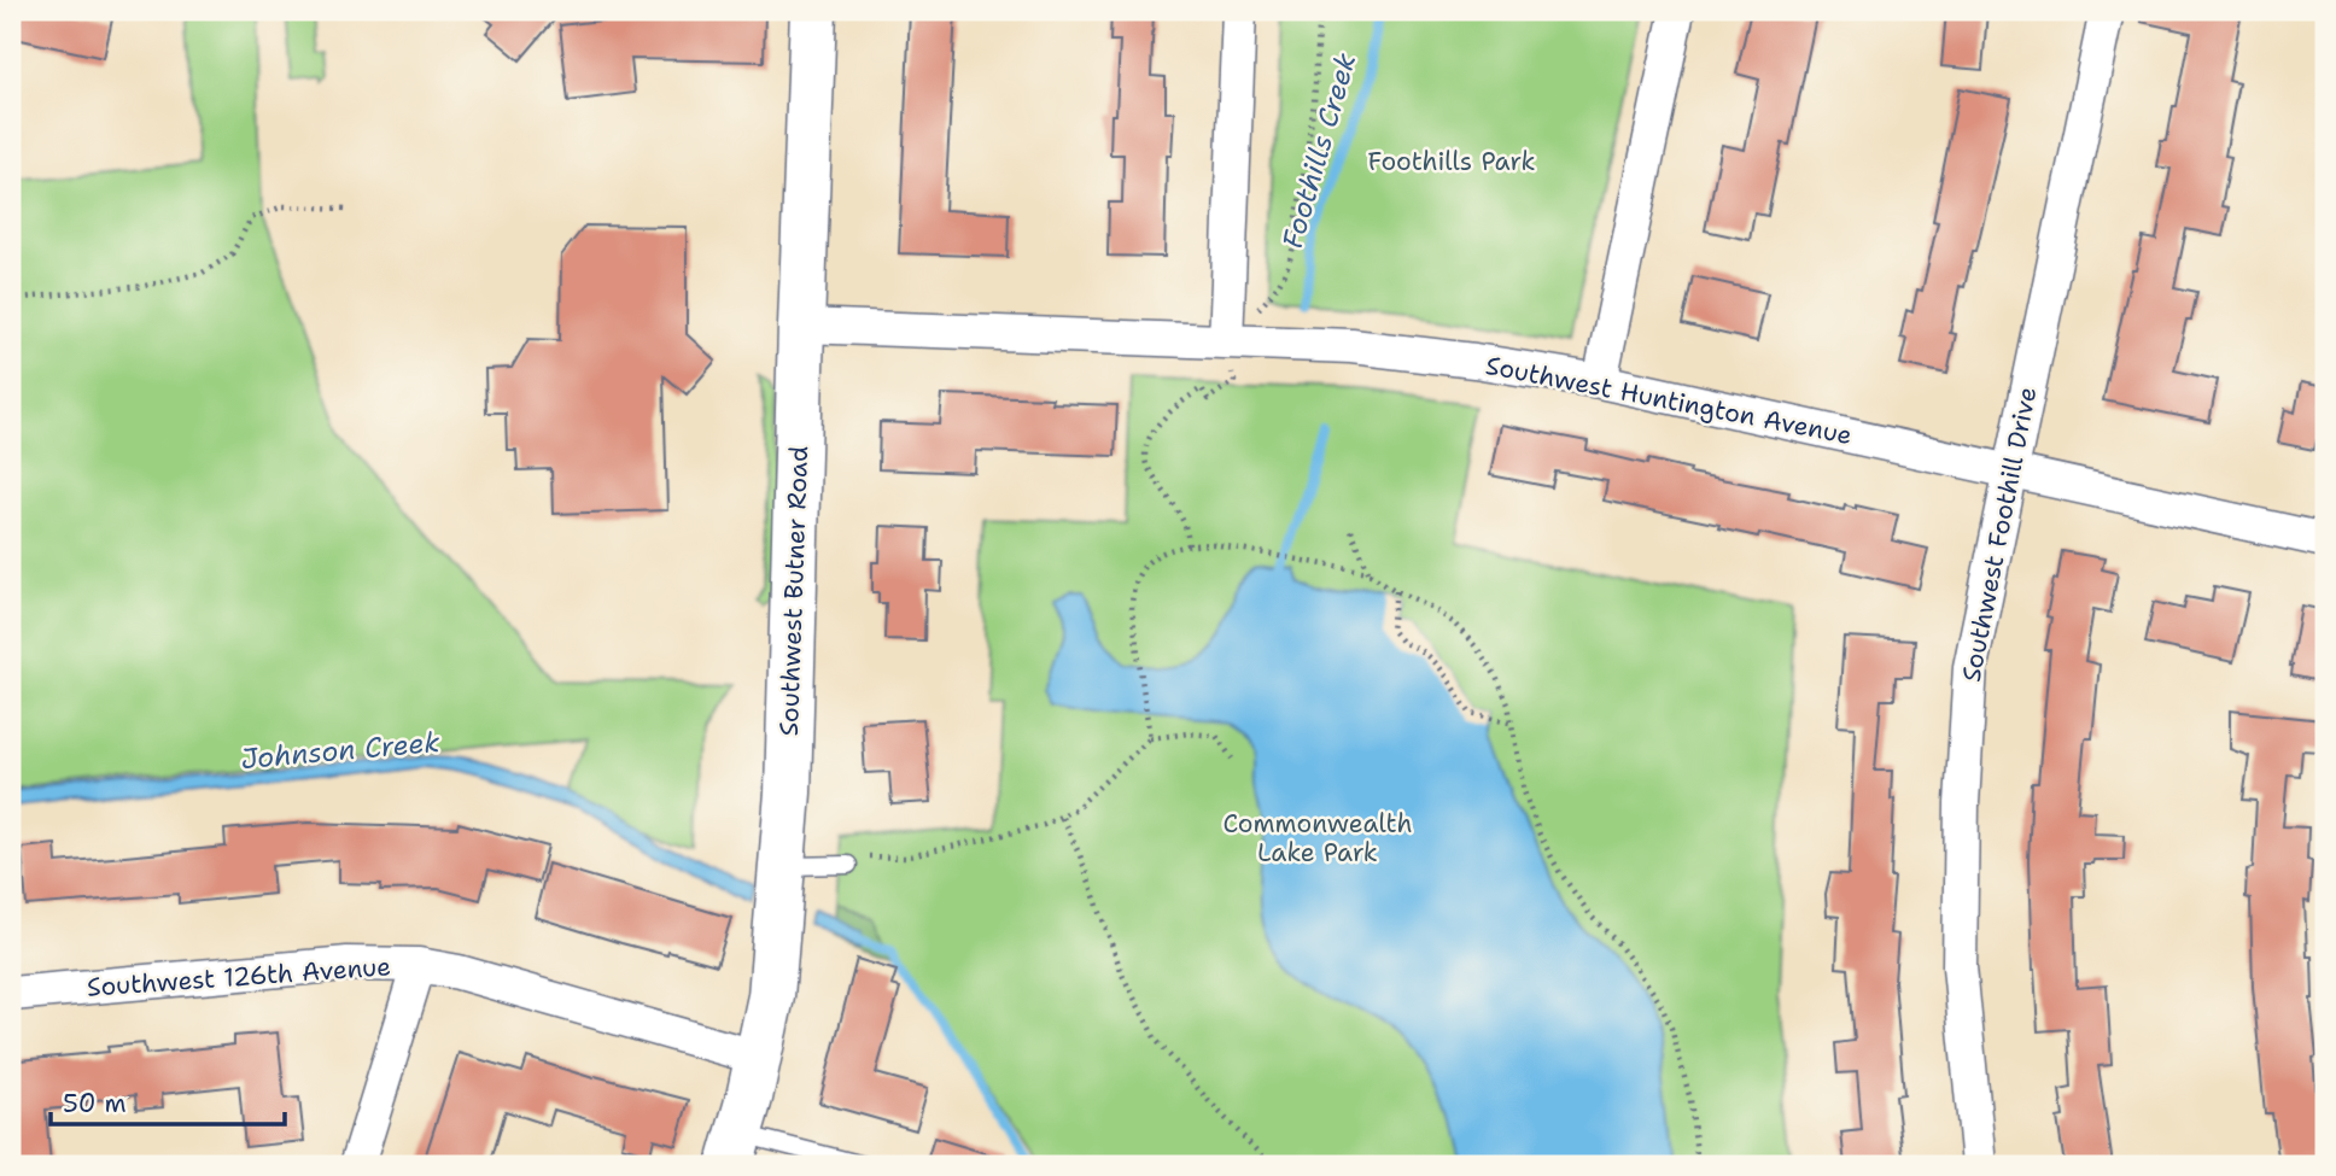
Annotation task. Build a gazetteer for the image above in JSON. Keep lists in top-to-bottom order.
{
  "streets": {
    "street": [
      "Southwest Huntington Avenue",
      "Southwest Foothill Drive",
      "Southwest Butner Road",
      "Southwest 126th Avenue"
    ]
  },
  "crossings": [
    ["Southwest Huntington Avenue", "Southwest Foothill Drive"],
    ["Southwest Huntington Avenue", "Southwest Butner Road"],
    ["Southwest Butner Road", "Southwest 126th Avenue"]
  ],
  "water": ["Foothills Creek", "Johnson Creek"],
  "parks": ["Foothills Park", "Commonwealth Lake Park"],
  "scale_bar": "50 m"
}
